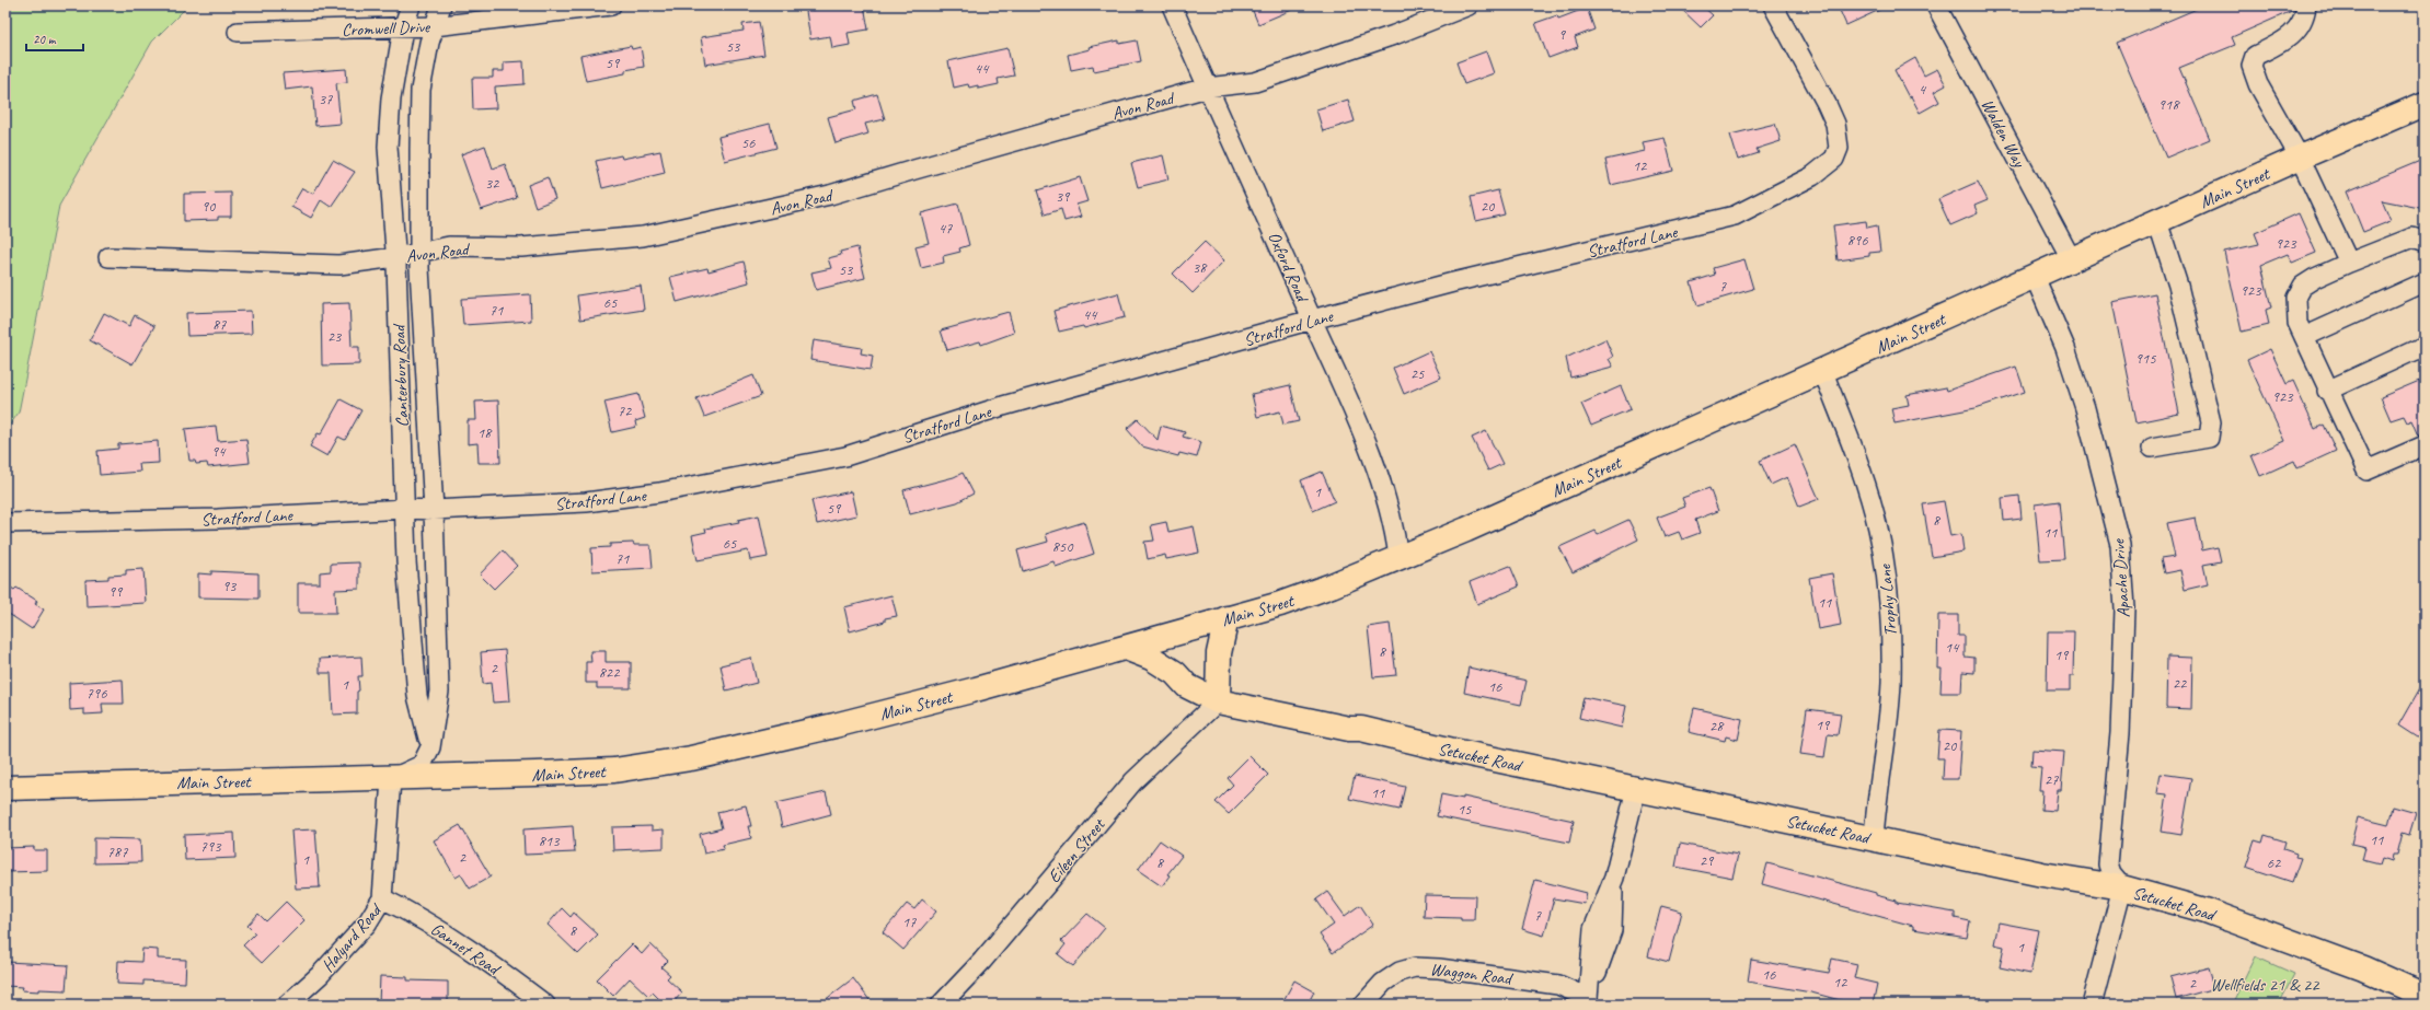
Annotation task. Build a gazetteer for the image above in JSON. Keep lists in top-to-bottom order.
{
  "streets": {
    "main road": ["Main Street", "Setucket Road"],
    "street": [
      "Cromwell Drive",
      "Avon Road",
      "Walden Way",
      "Stratford Lane",
      "Oxford Road",
      "Canterbury Road",
      "Apache Drive",
      "Trophy Lane",
      "Eileen Street",
      "Halyard Road",
      "Gannet Road",
      "Waggon Road"
    ]
  },
  "crossings": [
    ["Cromwell Drive", "Canterbury Road"],
    ["Avon Road", "Oxford Road"],
    ["Avon Road", "Canterbury Road"],
    ["Walden Way", "Main Street"],
    ["Main Street", "Oxford Road"],
    ["Main Street", "Canterbury Road"],
    ["Main Street", "Apache Drive"],
    ["Main Street", "Trophy Lane"],
    ["Main Street", "Setucket Road"],
    ["Main Street", "Halyard Road"],
    ["Stratford Lane", "Oxford Road"],
    ["Stratford Lane", "Canterbury Road"],
    ["Canterbury Road", "Halyard Road"],
    ["Apache Drive", "Setucket Road"],
    ["Trophy Lane", "Setucket Road"],
    ["Setucket Road", "Eileen Street"],
    ["Halyard Road", "Gannet Road"]
  ],
  "parks": ["Wellfields 21 & 22"],
  "house_numbers": [
    "9",
    "53",
    "59",
    "44",
    "4",
    "37",
    "918",
    "56",
    "12",
    "32",
    "39",
    "90",
    "20",
    "47",
    "896",
    "923",
    "38",
    "53",
    "7",
    "923",
    "65",
    "71",
    "44",
    "87",
    "23",
    "915",
    "25",
    "923",
    "72",
    "18",
    "94",
    "1",
    "59",
    "8",
    "11",
    "65",
    "850",
    "71",
    "93",
    "99",
    "11",
    "14",
    "8",
    "19",
    "2",
    "822",
    "22",
    "1",
    "16",
    "796",
    "19",
    "28",
    "20",
    "27",
    "11",
    "15",
    "11",
    "813",
    "793",
    "787",
    "2",
    "1",
    "29",
    "8",
    "62",
    "7",
    "17",
    "8",
    "1",
    "16",
    "12",
    "2"
  ],
  "scale_bar": "20 m"
}
